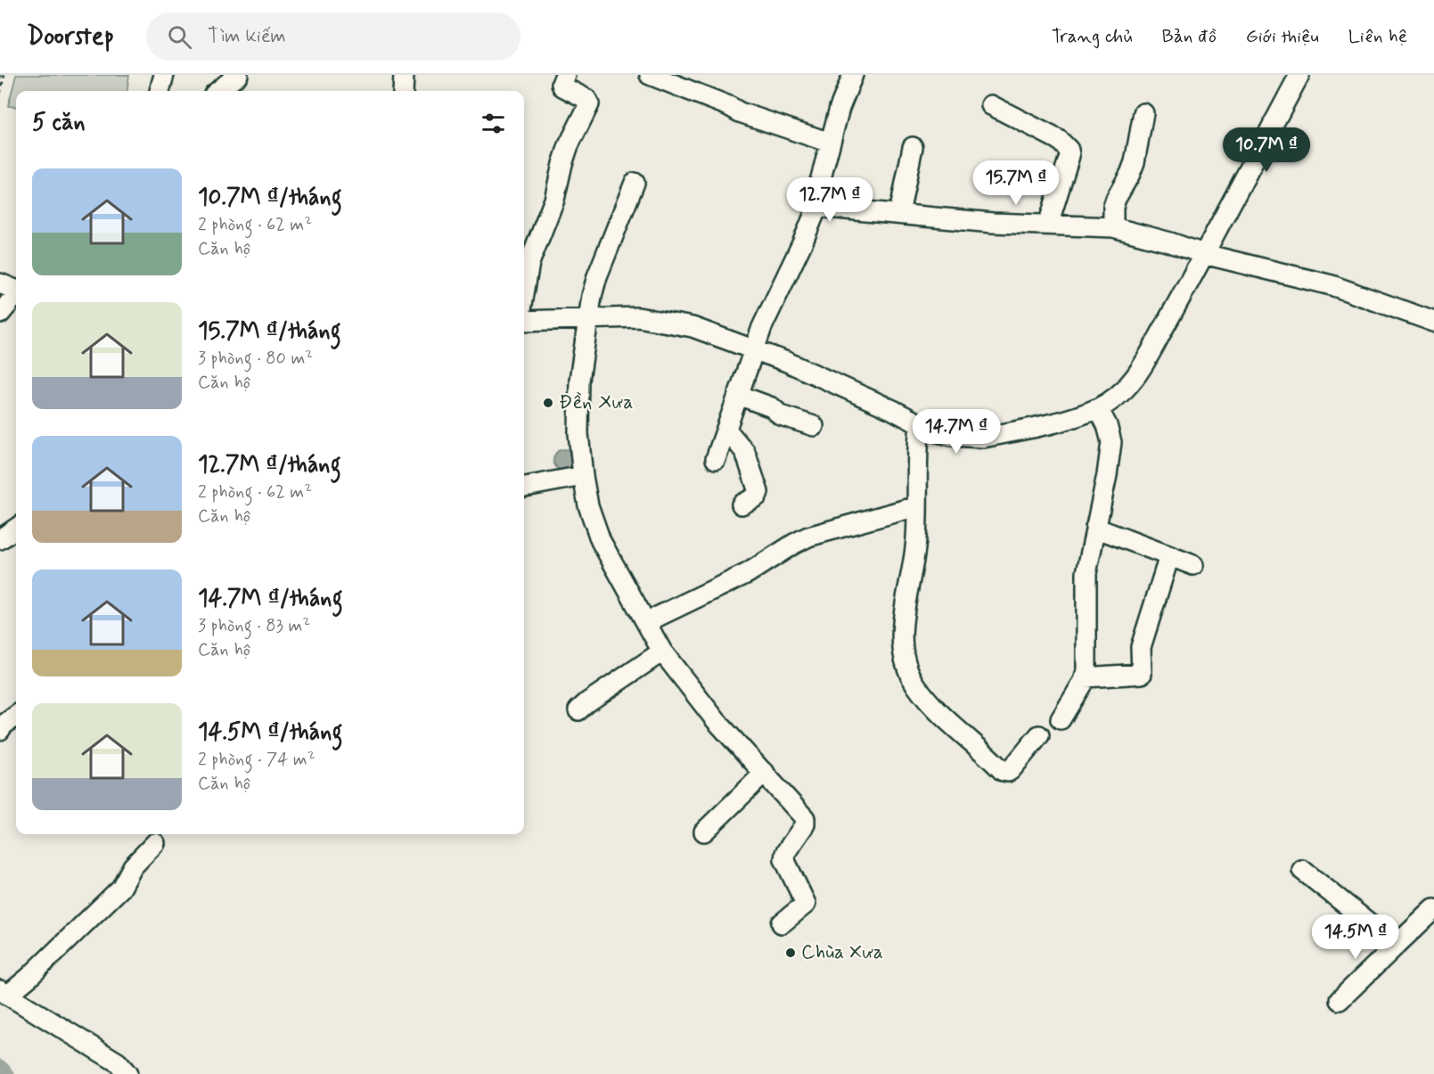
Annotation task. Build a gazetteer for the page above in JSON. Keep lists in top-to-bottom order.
{
  "places": ["Đền Xưa", "Chùa Xưa"],
  "page": {
    "header": "Doorstep",
    "search": "Tìm kiếm",
    "nav": [
      "Trang chủ",
      "Bản đồ",
      "Giới thiệu",
      "Liên hệ"
    ],
    "heading": "5 căn",
    "price": [
      "10.7M ₫",
      "15.7M ₫",
      "12.7M ₫",
      "14.7M ₫",
      "14.5M ₫"
    ],
    "list": [
      {
        "name": "10.7M ₫/tháng",
        "note": "2 phòng · 62 m² · Căn hộ"
      },
      {
        "name": "15.7M ₫/tháng",
        "note": "3 phòng · 80 m² · Căn hộ"
      },
      {
        "name": "12.7M ₫/tháng",
        "note": "2 phòng · 62 m² · Căn hộ"
      },
      {
        "name": "14.7M ₫/tháng",
        "note": "3 phòng · 83 m² · Căn hộ"
      },
      {
        "name": "14.5M ₫/tháng",
        "note": "2 phòng · 74 m² · Căn hộ"
      }
    ]
  }
}
